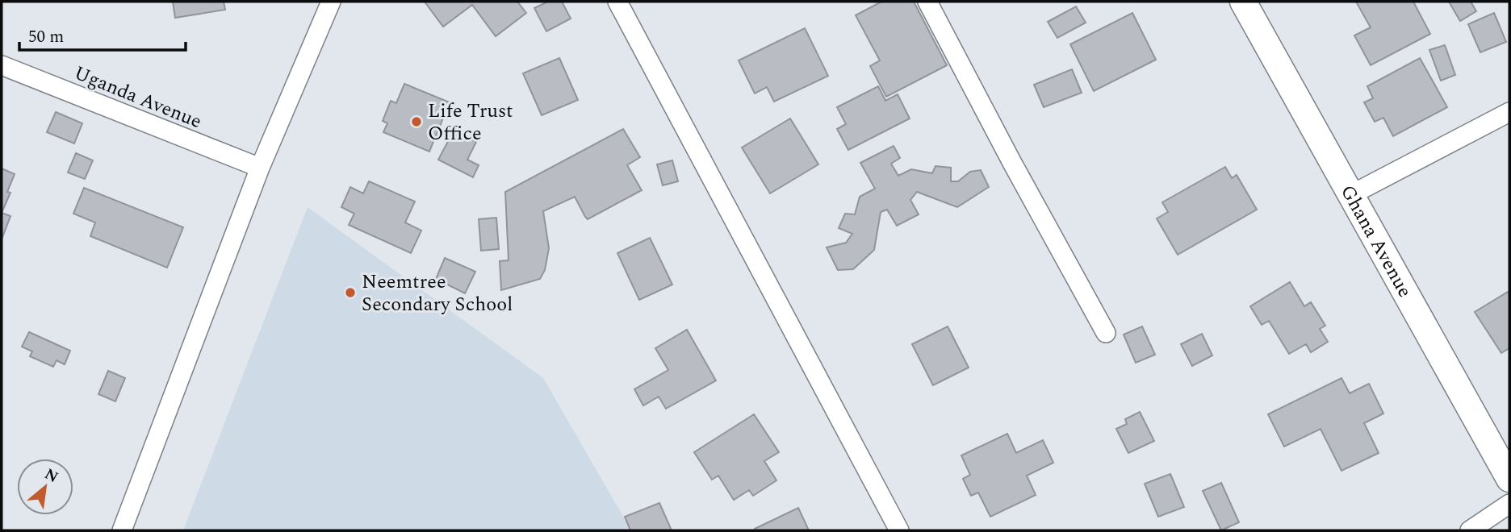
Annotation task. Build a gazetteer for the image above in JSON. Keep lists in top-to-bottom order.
{
  "streets": {
    "main road": ["Ghana Avenue"],
    "street": ["Uganda Avenue"]
  },
  "places": ["Life Trust Office", "Neemtree Secondary School"],
  "scale_bar": "50 m",
  "north": "top right"
}
